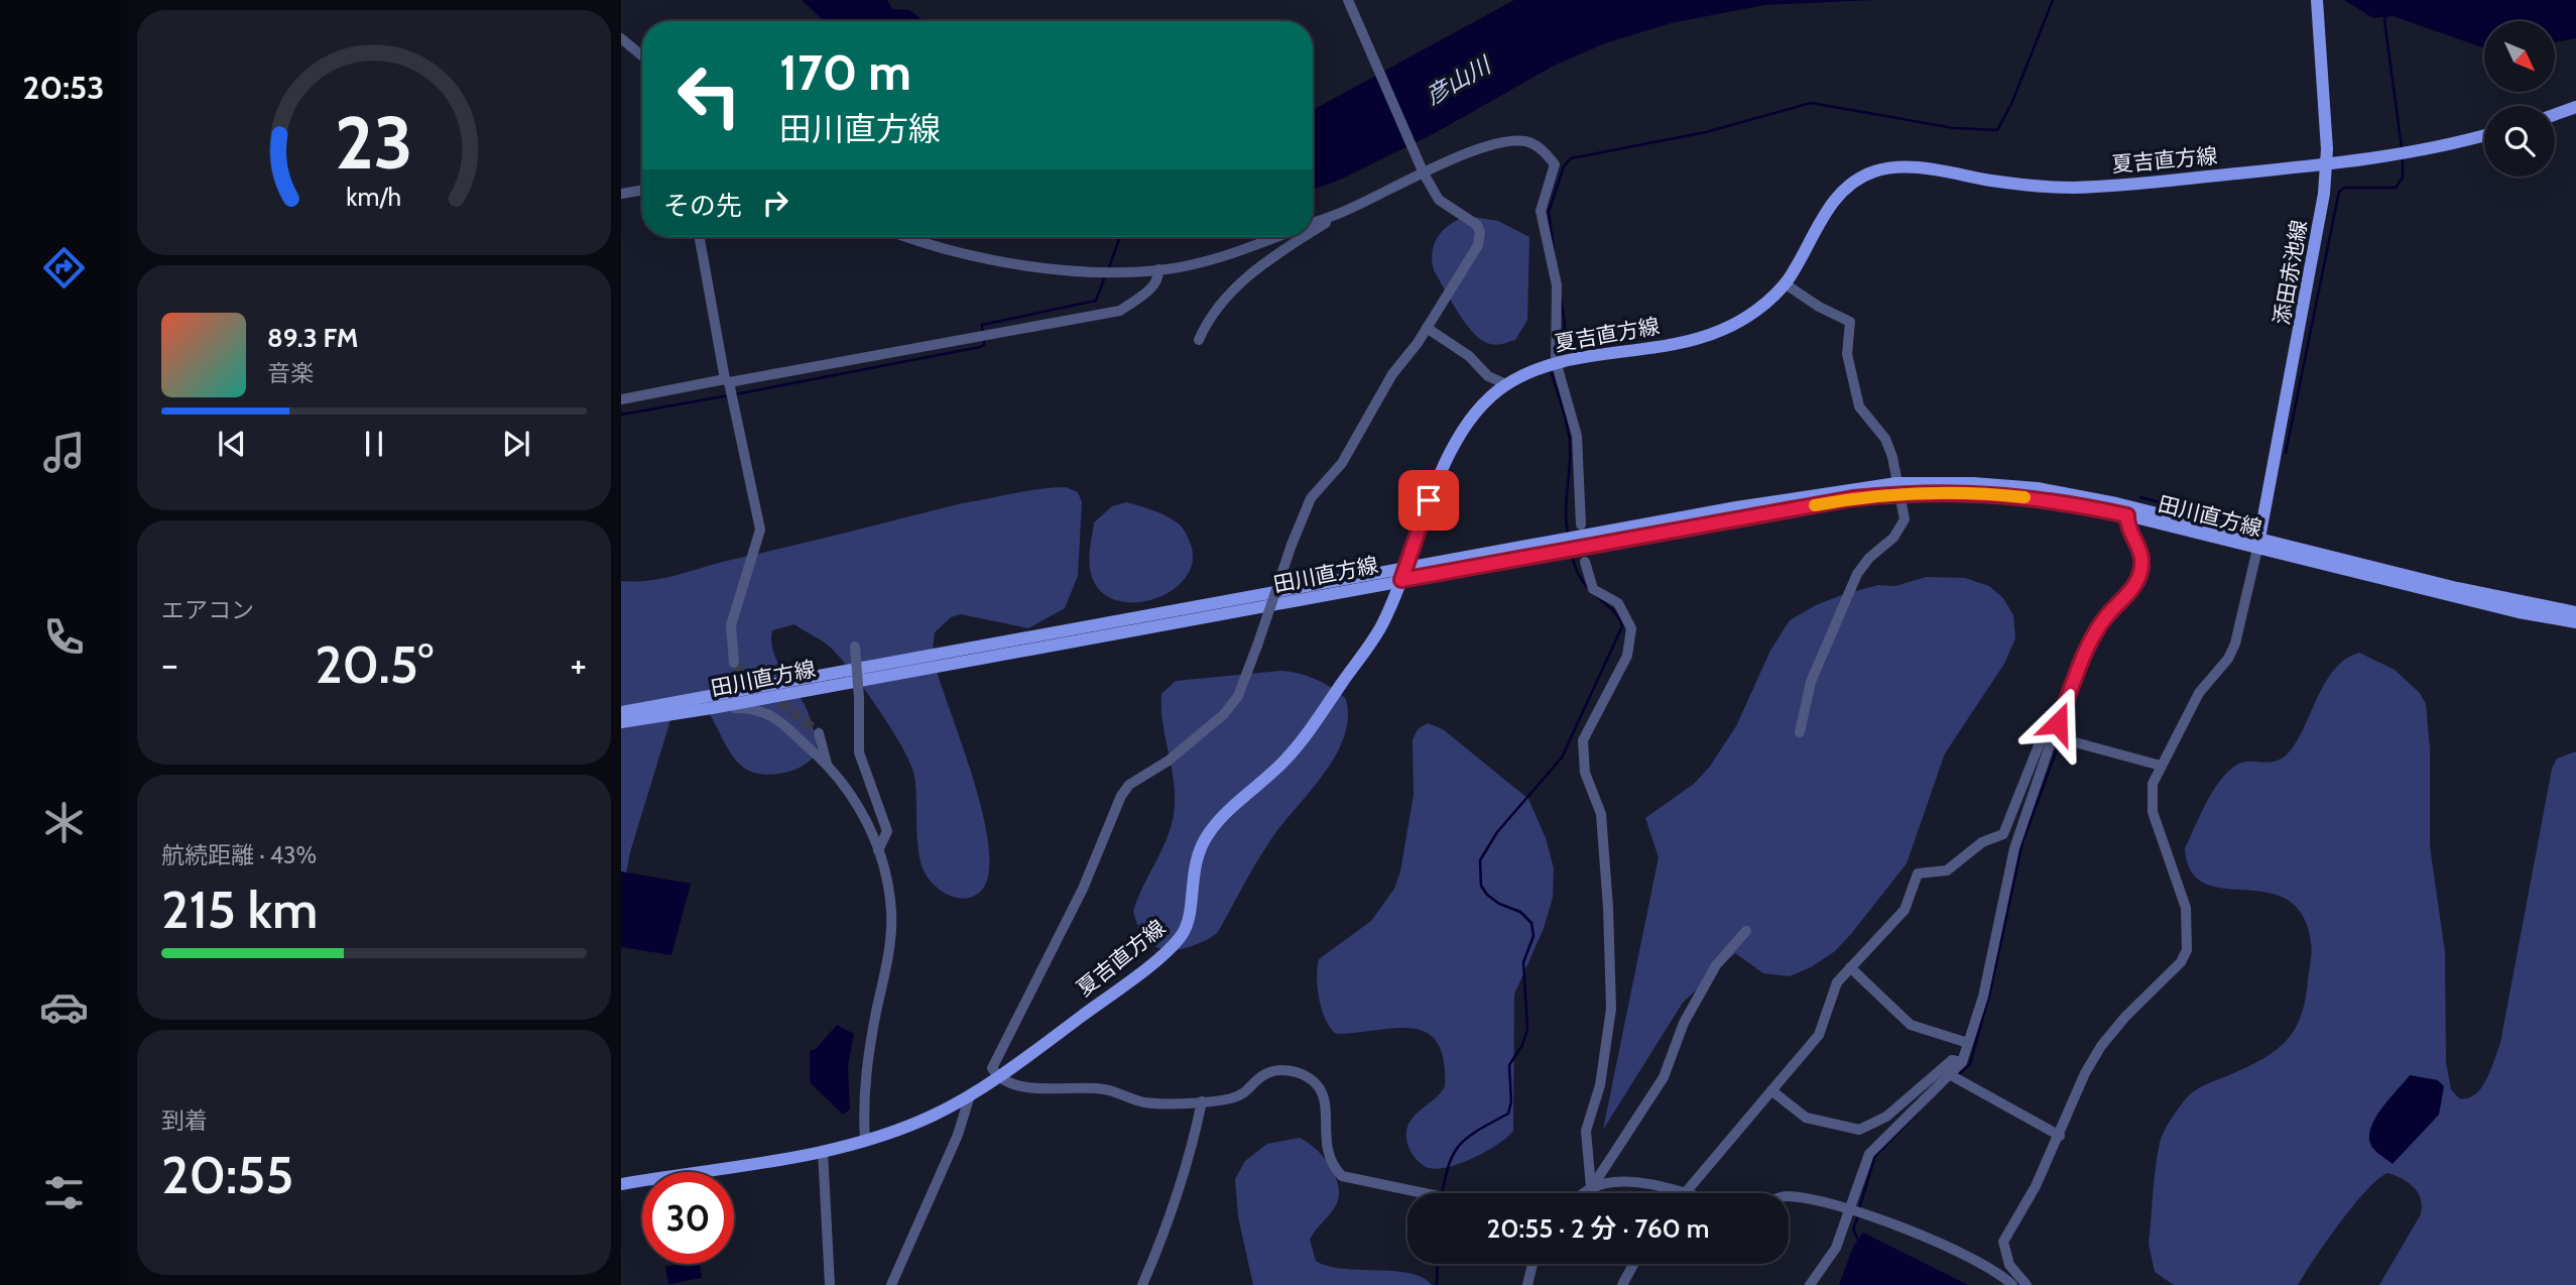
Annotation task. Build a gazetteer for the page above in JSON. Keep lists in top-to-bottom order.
{
  "streets": {
    "main road": ["夏吉直方線", "添田赤池線", "田川直方線"]
  },
  "crossings": [
    ["夏吉直方線", "添田赤池線"],
    ["夏吉直方線", "田川直方線"],
    ["添田赤池線", "田川直方線"]
  ],
  "water": ["彦山川"],
  "north": "bottom right",
  "page": {
    "tabs": "20:53",
    "turn": ["170 m", "田川直方線"],
    "then": "その先",
    "song": ["89.3 FM", "音楽"],
    "tile": [
      "エアコン",
      ["航続距離 · 43%", "215 km"],
      ["到着", "20:55"]
    ],
    "heat": ["−", "20.5°", "+"],
    "limit": "30",
    "trip": "20:55 · 2 分 · 760 m",
    "gauge": ["23", "km/h"]
  }
}
